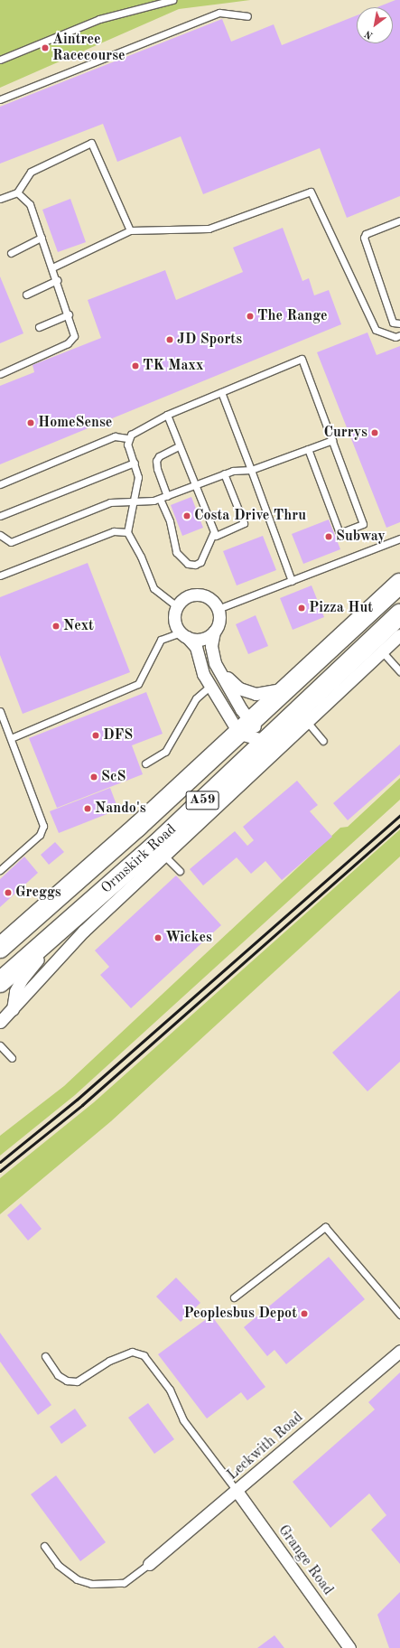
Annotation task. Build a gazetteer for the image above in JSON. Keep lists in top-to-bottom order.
{
  "streets": {
    "highway": ["A59", "Ormskirk Road"],
    "street": ["Leckwith Road", "Grange Road"]
  },
  "crossings": [
    ["Leckwith Road", "Grange Road"]
  ],
  "places": [
    "Aintree Racecourse",
    "The Range",
    "JD Sports",
    "TK Maxx",
    "HomeSense",
    "Currys",
    "Costa Drive Thru",
    "Subway",
    "Pizza Hut",
    "Next",
    "DFS",
    "ScS",
    "Nando's",
    "Greggs",
    "Wickes",
    "Peoplesbus Depot"
  ],
  "north": "bottom left"
}
